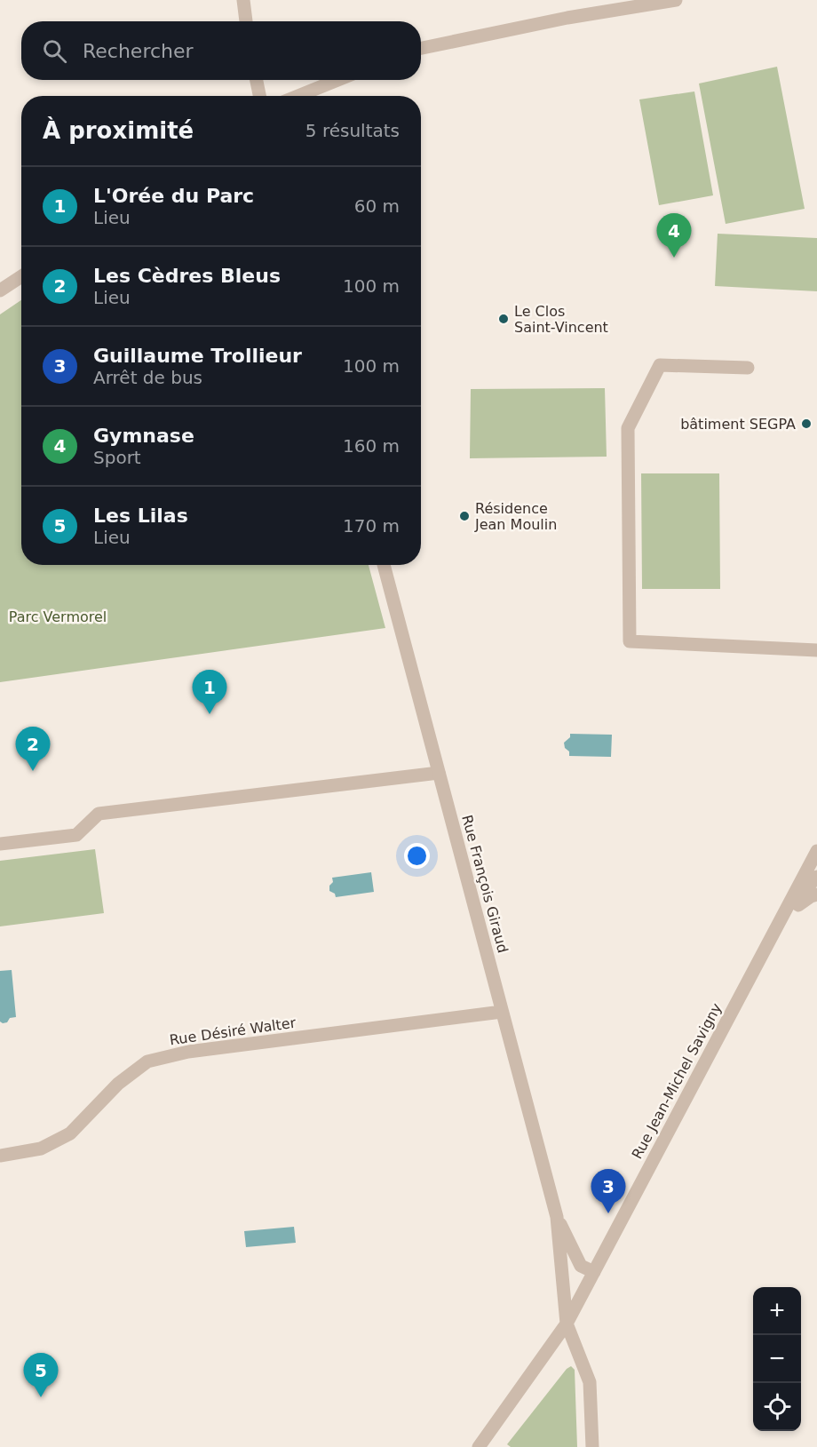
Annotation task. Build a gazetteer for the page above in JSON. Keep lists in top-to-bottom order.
{
  "streets": {
    "street": ["Rue François Giraud", "Rue Désiré Walter", "Rue Jean-Michel Savigny"]
  },
  "crossings": [
    ["Rue François Giraud", "Rue Désiré Walter"],
    ["Rue François Giraud", "Rue Jean-Michel Savigny"]
  ],
  "parks": ["Parc Vermorel"],
  "places": ["Le Clos Saint-Vincent", "bâtiment SEGPA", "Résidence Jean Moulin"],
  "page": {
    "search": "Rechercher",
    "heading": ["À proximité", "5 résultats"],
    "list": [
      {
        "mark": "1",
        "name": "L'Orée du Parc",
        "note": "Lieu",
        "value": "60 m"
      },
      {
        "mark": "2",
        "name": "Les Cèdres Bleus",
        "note": "Lieu",
        "value": "100 m"
      },
      {
        "mark": "3",
        "name": "Guillaume Trollieur",
        "note": "Arrêt de bus",
        "value": "100 m"
      },
      {
        "mark": "4",
        "name": "Gymnase",
        "note": "Sport",
        "value": "160 m"
      },
      {
        "mark": "5",
        "name": "Les Lilas",
        "note": "Lieu",
        "value": "170 m"
      }
    ],
    "pins": [
      "4",
      "1",
      "2",
      "3",
      "5"
    ],
    "map_buttons": ["+", "−"]
  }
}
